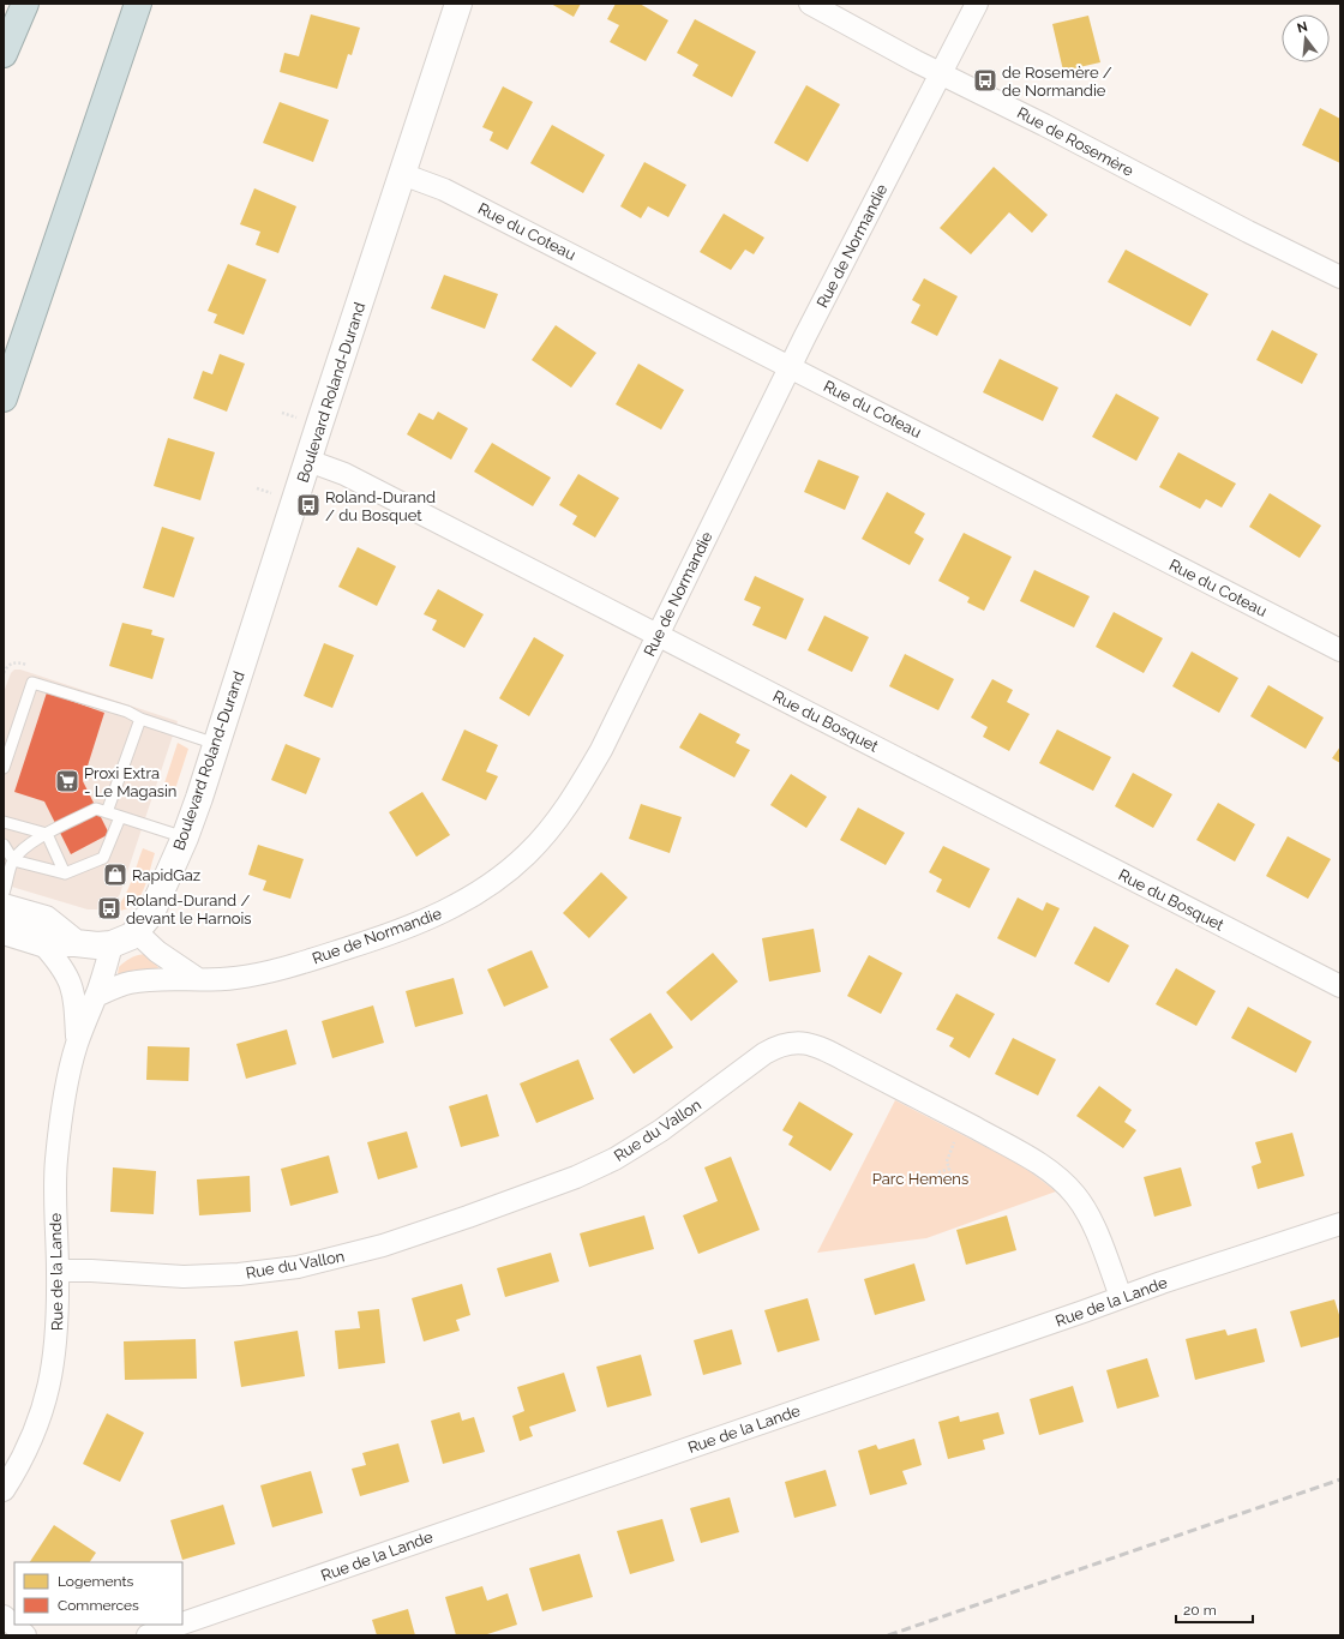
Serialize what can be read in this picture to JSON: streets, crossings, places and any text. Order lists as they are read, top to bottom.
{
  "streets": {
    "street": [
      "Rue de Rosemère",
      "Rue du Coteau",
      "Rue de Normandie",
      "Boulevard Roland-Durand",
      "Rue du Bosquet",
      "Rue du Vallon",
      "Rue de la Lande"
    ]
  },
  "crossings": [
    ["Rue de Rosemère", "Rue de Normandie"],
    ["Rue du Coteau", "Rue de Normandie"],
    ["Rue du Coteau", "Boulevard Roland-Durand"],
    ["Rue de Normandie", "Rue du Bosquet"],
    ["Rue de Normandie", "Rue de la Lande"],
    ["Boulevard Roland-Durand", "Rue du Bosquet"],
    ["Boulevard Roland-Durand", "Rue de la Lande"],
    ["Rue du Vallon", "Rue de la Lande"]
  ],
  "parks": ["Parc Hemens"],
  "places": {
    "bus stop": ["de Rosemère / de Normandie", "Roland-Durand / du Bosquet", "Roland-Durand / devant le Harnois"],
    "supermarket": ["Proxi Extra - Le Magasin"],
    "shop": ["RapidGaz"]
  },
  "legend": ["Logements", "Commerces"],
  "scale_bar": "20 m",
  "north": "top"
}
